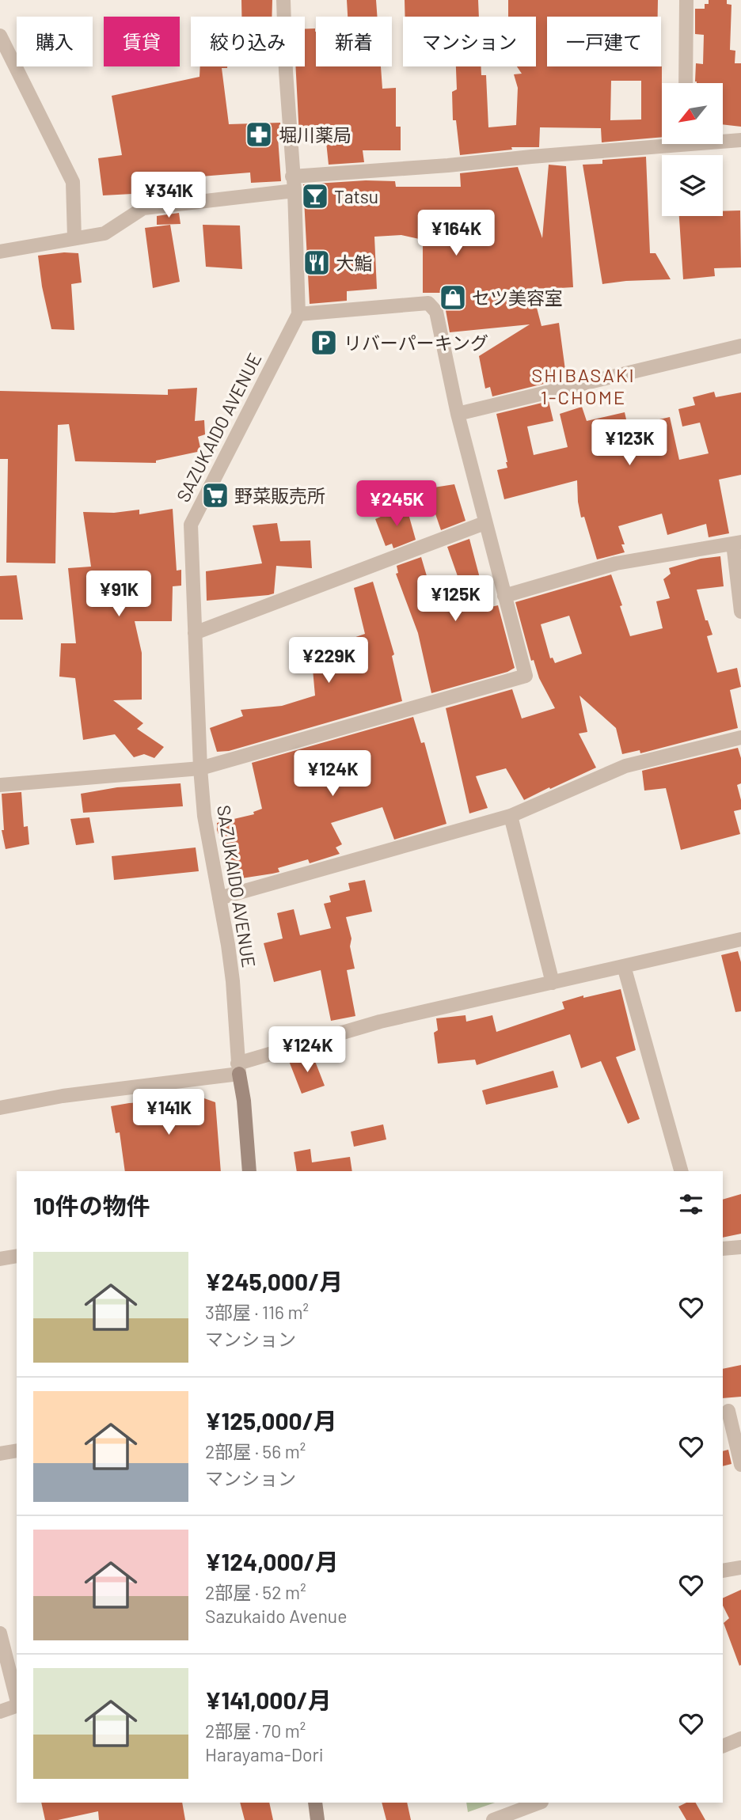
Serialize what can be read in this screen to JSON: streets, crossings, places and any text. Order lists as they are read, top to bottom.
{
  "streets": {
    "street": ["SAZUKAIDO AVENUE"]
  },
  "districts": ["SHIBASAKI 1-CHOME"],
  "places": {
    "pharmacy": ["堀川薬局"],
    "bar": ["Tatsu"],
    "restaurant": ["大鮨"],
    "shop": ["セツ美容室"],
    "parking": ["リバーパーキング"],
    "supermarket": ["野菜販売所"]
  },
  "north": "bottom left",
  "page": {
    "chip": [
      "購入",
      "賃貸",
      "絞り込み",
      "新着",
      "マンション",
      "一戸建て"
    ],
    "price": [
      "¥341K",
      "¥164K",
      "¥123K",
      "¥245K",
      "¥91K",
      "¥125K",
      "¥229K",
      "¥124K",
      "¥124K",
      "¥141K"
    ],
    "heading": "10件の物件",
    "list": [
      {
        "name": "¥245,000/月",
        "note": "3部屋 · 116 m² · マンション"
      },
      {
        "name": "¥125,000/月",
        "note": "2部屋 · 56 m² · マンション"
      },
      {
        "name": "¥124,000/月",
        "note": "2部屋 · 52 m² · Sazukaido Avenue"
      },
      {
        "name": "¥141,000/月",
        "note": "2部屋 · 70 m² · Harayama-Dori"
      }
    ]
  }
}
